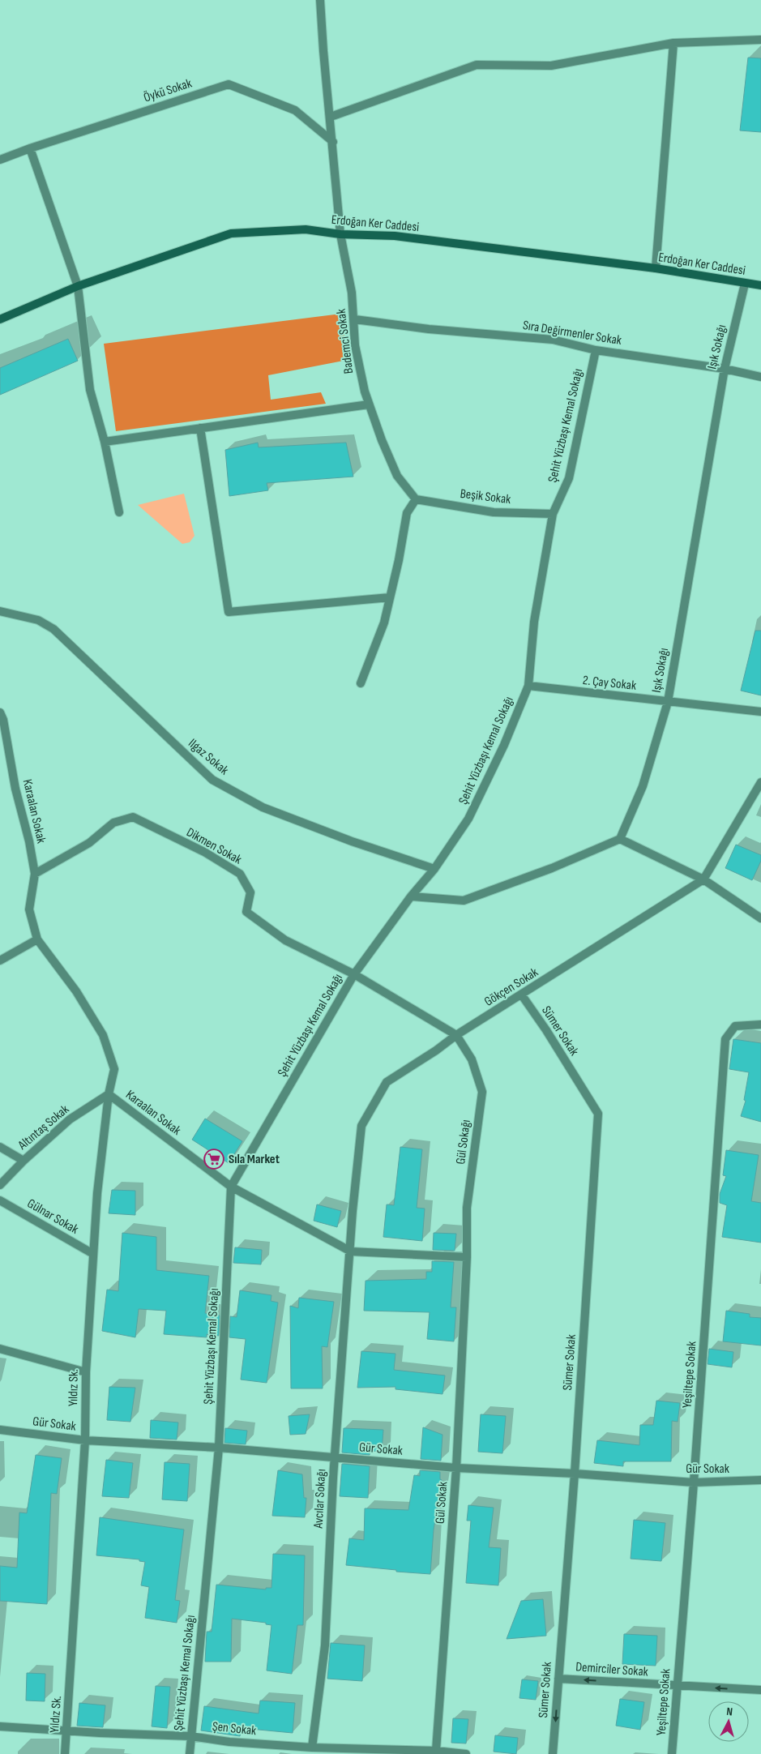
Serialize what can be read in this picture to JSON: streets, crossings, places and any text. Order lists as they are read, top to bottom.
{
  "streets": {
    "main road": ["Erdoğan Ker Caddesi"],
    "street": [
      "Öykü Sokak",
      "Sıra Değirmenler Sokak",
      "Bademci Sokak",
      "Işık Sokağı",
      "Şehit Yüzbaşı Kemal Sokağı",
      "Beşik Sokak",
      "2. Çay Sokak",
      "Ilgaz Sokak",
      "Karaalan Sokak",
      "Dikmen Sokak",
      "Gökçen Sokak",
      "Sümer Sokak",
      "Altıntaş Sokak",
      "Gül Sokağı",
      "Gülnar Sokak",
      "Yeşiltepe Sokak",
      "Yıldız Sk.",
      "Gür Sokak",
      "Avcılar Sokağı",
      "Gül Sokak",
      "Demirciler Sokak",
      "Şen Sokak"
    ]
  },
  "crossings": [
    ["Öykü Sokak", "Bademci Sokak"],
    ["Erdoğan Ker Caddesi", "Bademci Sokak"],
    ["Erdoğan Ker Caddesi", "Işık Sokağı"],
    ["Sıra Değirmenler Sokak", "Bademci Sokak"],
    ["Sıra Değirmenler Sokak", "Işık Sokağı"],
    ["Sıra Değirmenler Sokak", "Şehit Yüzbaşı Kemal Sokağı"],
    ["Bademci Sokak", "Beşik Sokak"],
    ["Işık Sokağı", "2. Çay Sokak"],
    ["Şehit Yüzbaşı Kemal Sokağı", "Beşik Sokak"],
    ["Şehit Yüzbaşı Kemal Sokağı", "2. Çay Sokak"],
    ["Şehit Yüzbaşı Kemal Sokağı", "Ilgaz Sokak"],
    ["Şehit Yüzbaşı Kemal Sokağı", "Karaalan Sokak"],
    ["Şehit Yüzbaşı Kemal Sokağı", "Dikmen Sokak"],
    ["Şehit Yüzbaşı Kemal Sokağı", "Gür Sokak"],
    ["Şehit Yüzbaşı Kemal Sokağı", "Şen Sokak"],
    ["Karaalan Sokak", "Dikmen Sokak"],
    ["Karaalan Sokak", "Gökçen Sokak"],
    ["Karaalan Sokak", "Altıntaş Sokak"],
    ["Karaalan Sokak", "Gül Sokağı"],
    ["Karaalan Sokak", "Yıldız Sk."],
    ["Karaalan Sokak", "Avcılar Sokağı"],
    ["Karaalan Sokak", "Gül Sokak"],
    ["Dikmen Sokak", "Gökçen Sokak"],
    ["Dikmen Sokak", "Gül Sokağı"],
    ["Gökçen Sokak", "Sümer Sokak"],
    ["Gökçen Sokak", "Gül Sokağı"],
    ["Gökçen Sokak", "Avcılar Sokağı"],
    ["Sümer Sokak", "Gür Sokak"],
    ["Sümer Sokak", "Demirciler Sokak"],
    ["Altıntaş Sokak", "Yıldız Sk."],
    ["Gül Sokağı", "Gül Sokak"],
    ["Gülnar Sokak", "Yıldız Sk."],
    ["Yeşiltepe Sokak", "Gür Sokak"],
    ["Yeşiltepe Sokak", "Demirciler Sokak"],
    ["Yıldız Sk.", "Gür Sokak"],
    ["Yıldız Sk.", "Şen Sokak"],
    ["Gür Sokak", "Avcılar Sokağı"],
    ["Gür Sokak", "Gül Sokak"],
    ["Avcılar Sokağı", "Şen Sokak"],
    ["Gül Sokak", "Şen Sokak"]
  ],
  "one_way": ["Demirciler Sokak"],
  "places": {
    "supermarket": ["Sıla Market"]
  },
  "north": "top"
}
